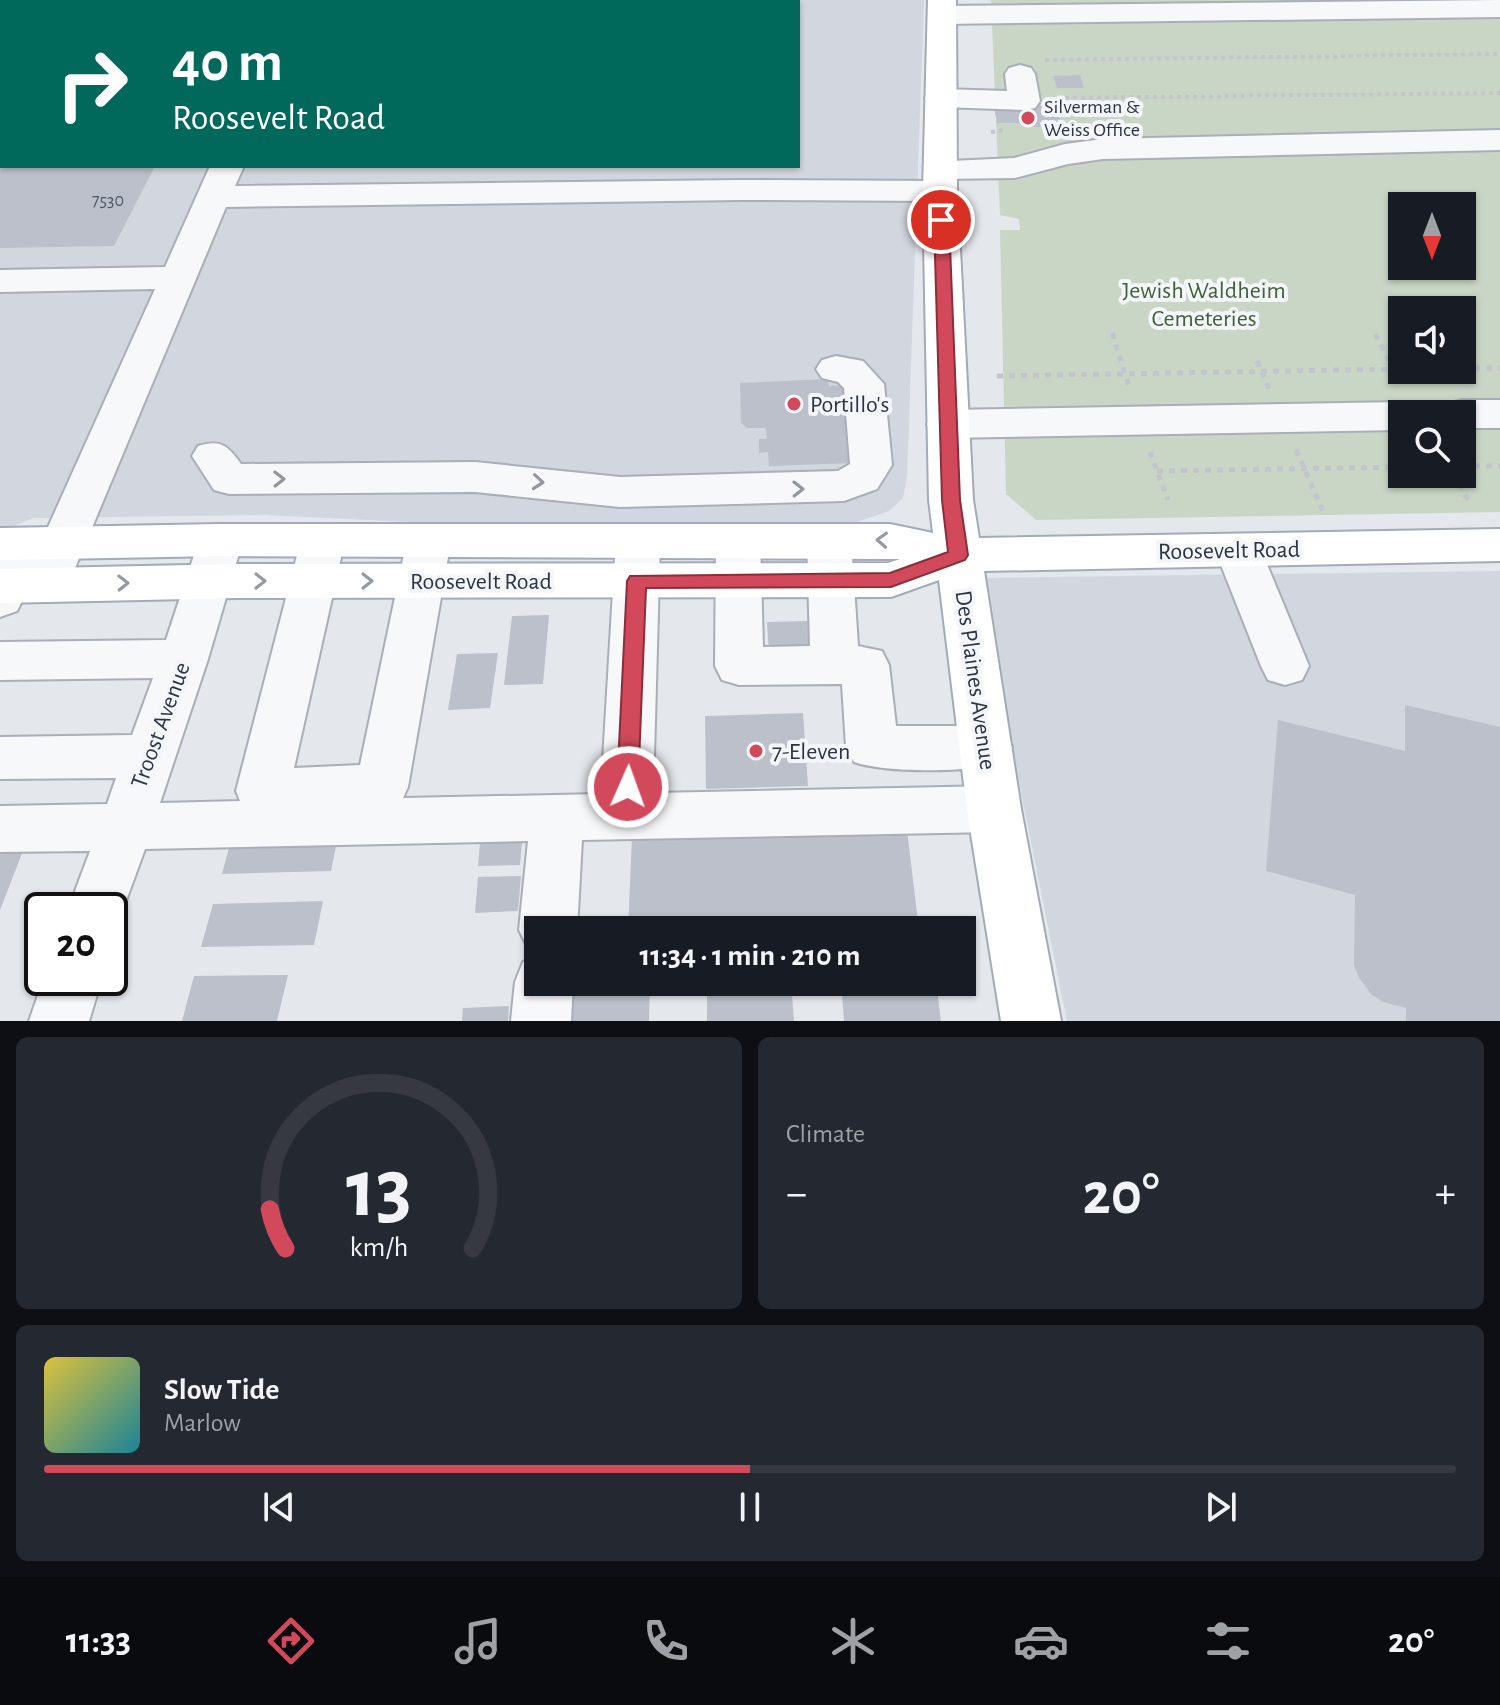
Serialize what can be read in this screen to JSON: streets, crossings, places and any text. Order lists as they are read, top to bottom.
{
  "streets": {
    "main road": ["Roosevelt Road", "Des Plaines Avenue"],
    "street": ["Troost Avenue"]
  },
  "crossings": [
    ["Roosevelt Road", "Des Plaines Avenue"],
    ["Roosevelt Road", "Troost Avenue"]
  ],
  "parks": ["Jewish Waldheim Cemeteries"],
  "places": ["Silverman & Weiss Office", "Portillo's", "7-Eleven"],
  "house_numbers": ["7530"],
  "north": "bottom",
  "page": {
    "turn": ["40 m", "Roosevelt Road"],
    "limit": "20",
    "trip": "11:34 · 1 min · 210 m",
    "tile": "Climate",
    "heat": ["−", "20°", "+"],
    "song": ["Slow Tide", "Marlow"],
    "tabs": ["11:33", "20°"],
    "gauge": ["13", "km/h"]
  }
}
